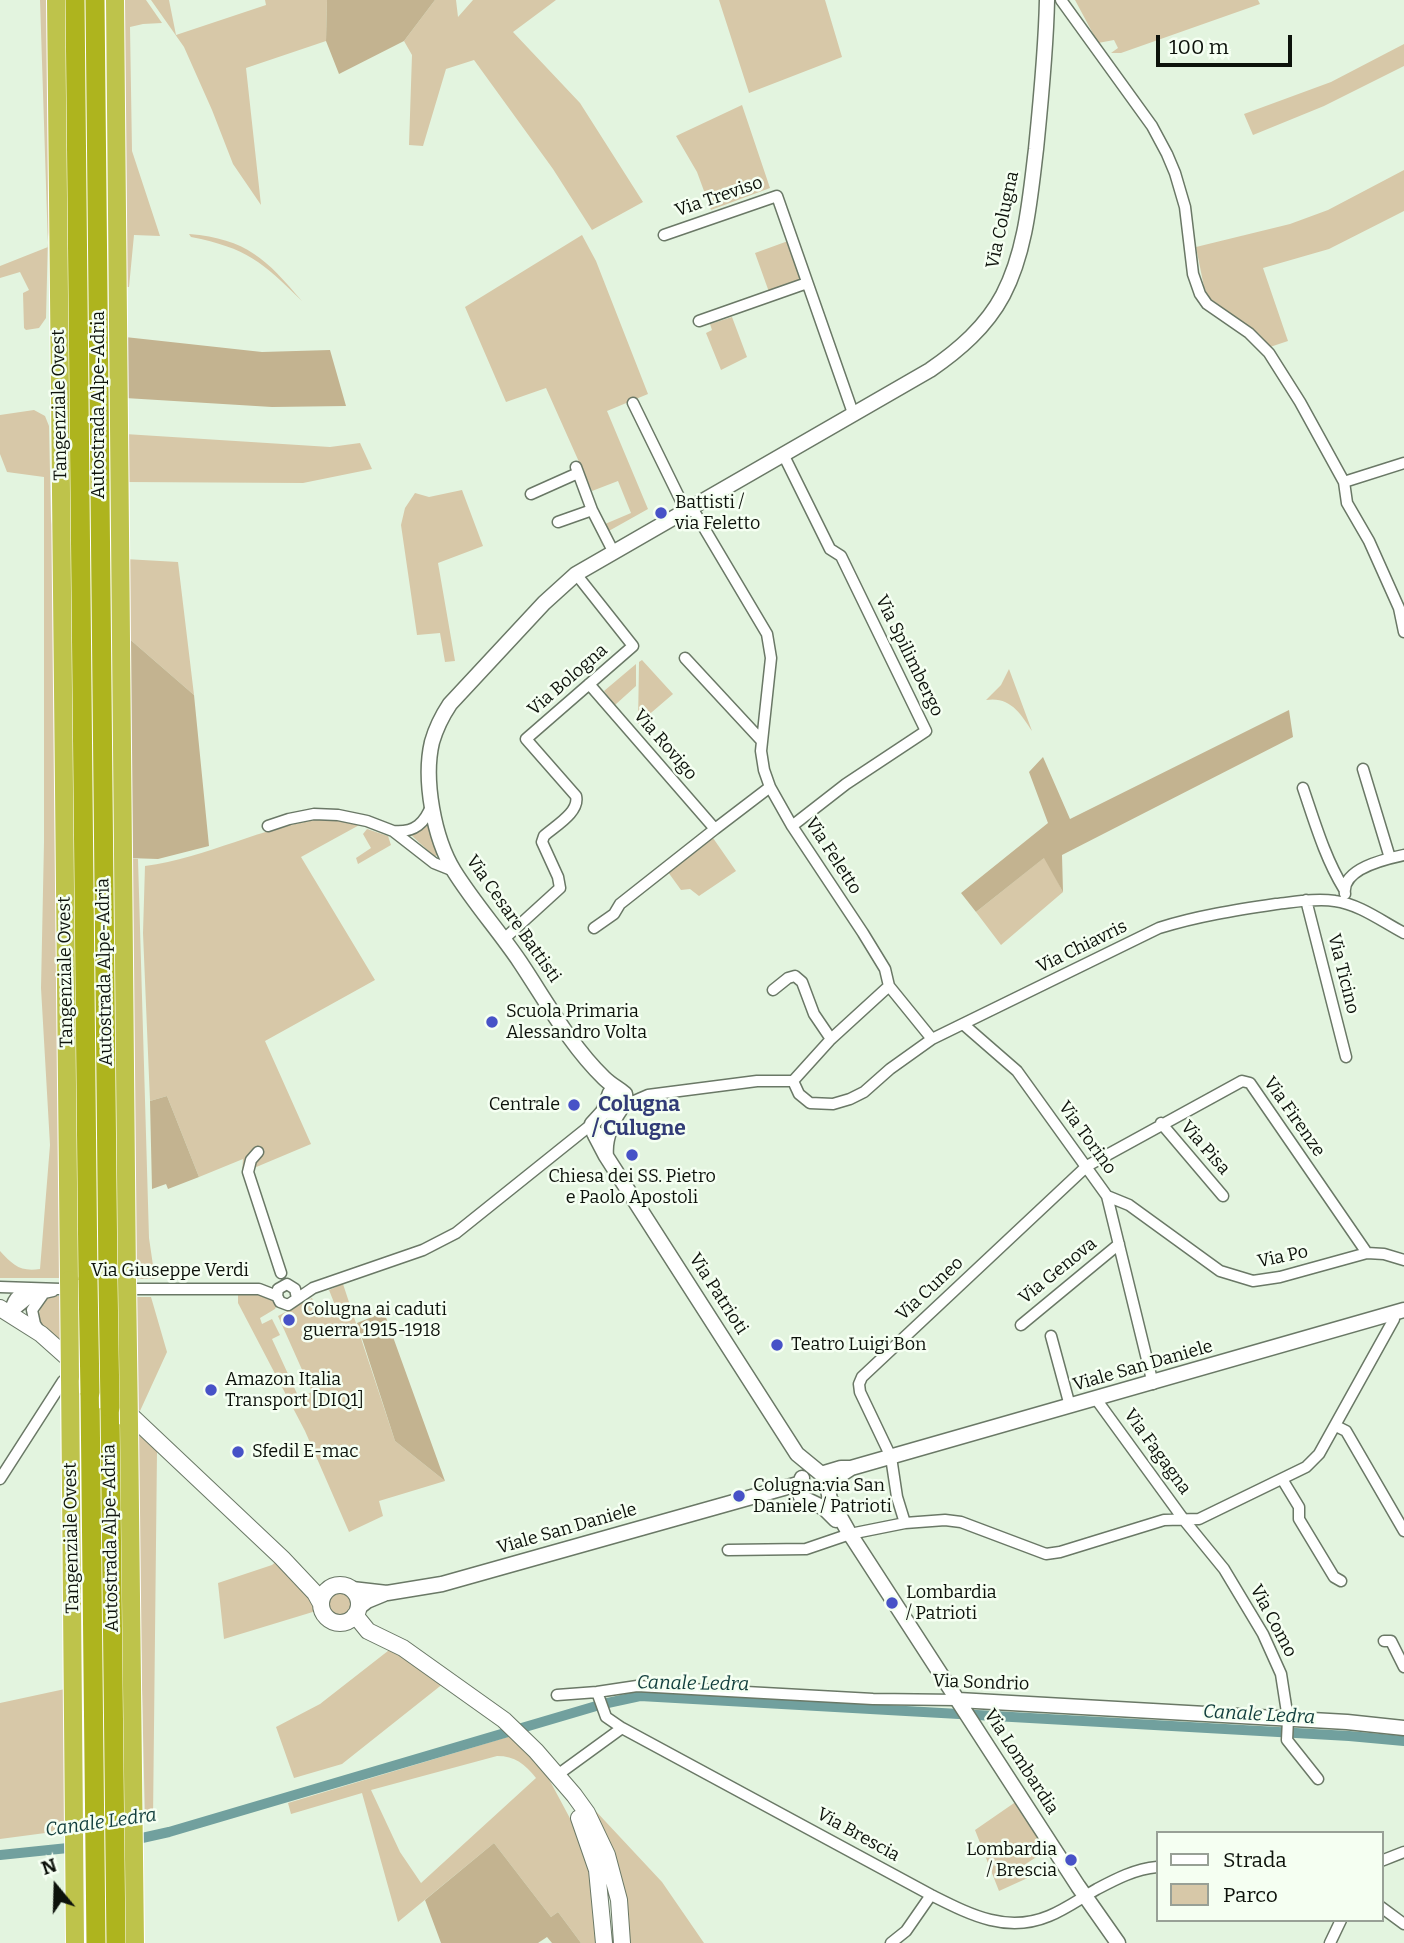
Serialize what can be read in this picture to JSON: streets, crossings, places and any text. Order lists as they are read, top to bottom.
{
  "streets": {
    "highway": ["Tangenziale Ovest", "Autostrada Alpe-Adria"],
    "main road": ["Viale San Daniele"],
    "street": [
      "Via Treviso",
      "Via Colugna",
      "Via Spilimbergo",
      "Via Bologna",
      "Via Rovigo",
      "Via Feletto",
      "Via Cesare Battisti",
      "Via Chiavris",
      "Via Ticino",
      "Via Firenze",
      "Via Torino",
      "Via Pisa",
      "Via Po",
      "Via Giuseppe Verdi",
      "Via Genova",
      "Via Cuneo",
      "Via Patrioti",
      "Via Fagagna",
      "Via Como",
      "Via Sondrio",
      "Via Lombardia",
      "Via Brescia"
    ]
  },
  "crossings": [
    ["Via Treviso", "Via Colugna"],
    ["Via Treviso", "Via Cesare Battisti"],
    ["Via Colugna", "Via Cesare Battisti"],
    ["Tangenziale Ovest", "Autostrada Alpe-Adria"],
    ["Tangenziale Ovest", "Via Giuseppe Verdi"],
    ["Autostrada Alpe-Adria", "Via Giuseppe Verdi"],
    ["Via Spilimbergo", "Via Feletto"],
    ["Via Spilimbergo", "Via Cesare Battisti"],
    ["Via Bologna", "Via Rovigo"],
    ["Via Bologna", "Via Cesare Battisti"],
    ["Via Feletto", "Via Cesare Battisti"],
    ["Via Feletto", "Via Chiavris"],
    ["Via Chiavris", "Via Ticino"],
    ["Via Chiavris", "Via Torino"],
    ["Via Firenze", "Via Torino"],
    ["Via Firenze", "Via Pisa"],
    ["Via Firenze", "Via Po"],
    ["Via Firenze", "Via Cuneo"],
    ["Via Torino", "Via Po"],
    ["Via Torino", "Via Genova"],
    ["Via Torino", "Via Cuneo"],
    ["Via Torino", "Viale San Daniele"],
    ["Via Giuseppe Verdi", "Viale San Daniele"],
    ["Via Cuneo", "Viale San Daniele"],
    ["Via Patrioti", "Viale San Daniele"],
    ["Via Patrioti", "Via Lombardia"],
    ["Viale San Daniele", "Via Fagagna"],
    ["Viale San Daniele", "Via Lombardia"],
    ["Via Fagagna", "Via Como"],
    ["Via Como", "Via Sondrio"],
    ["Via Sondrio", "Via Lombardia"],
    ["Via Sondrio", "Via Brescia"],
    ["Via Lombardia", "Via Brescia"]
  ],
  "districts": ["Colugna / Culugne"],
  "water": ["Canale Ledra"],
  "places": [
    "Battisti / via Feletto",
    "Scuola Primaria Alessandro Volta",
    "Centrale",
    "Chiesa dei SS. Pietro e Paolo Apostoli",
    "Colugna ai caduti guerra 1915-1918",
    "Teatro Luigi Bon",
    "Amazon Italia Transport [DIQ1]",
    "Sfedil E-mac",
    "Colugna:via San Daniele / Patrioti",
    "Lombardia / Patrioti",
    "Lombardia / Brescia"
  ],
  "legend": ["Strada", "Parco"],
  "scale_bar": "100 m",
  "north": "top"
}
